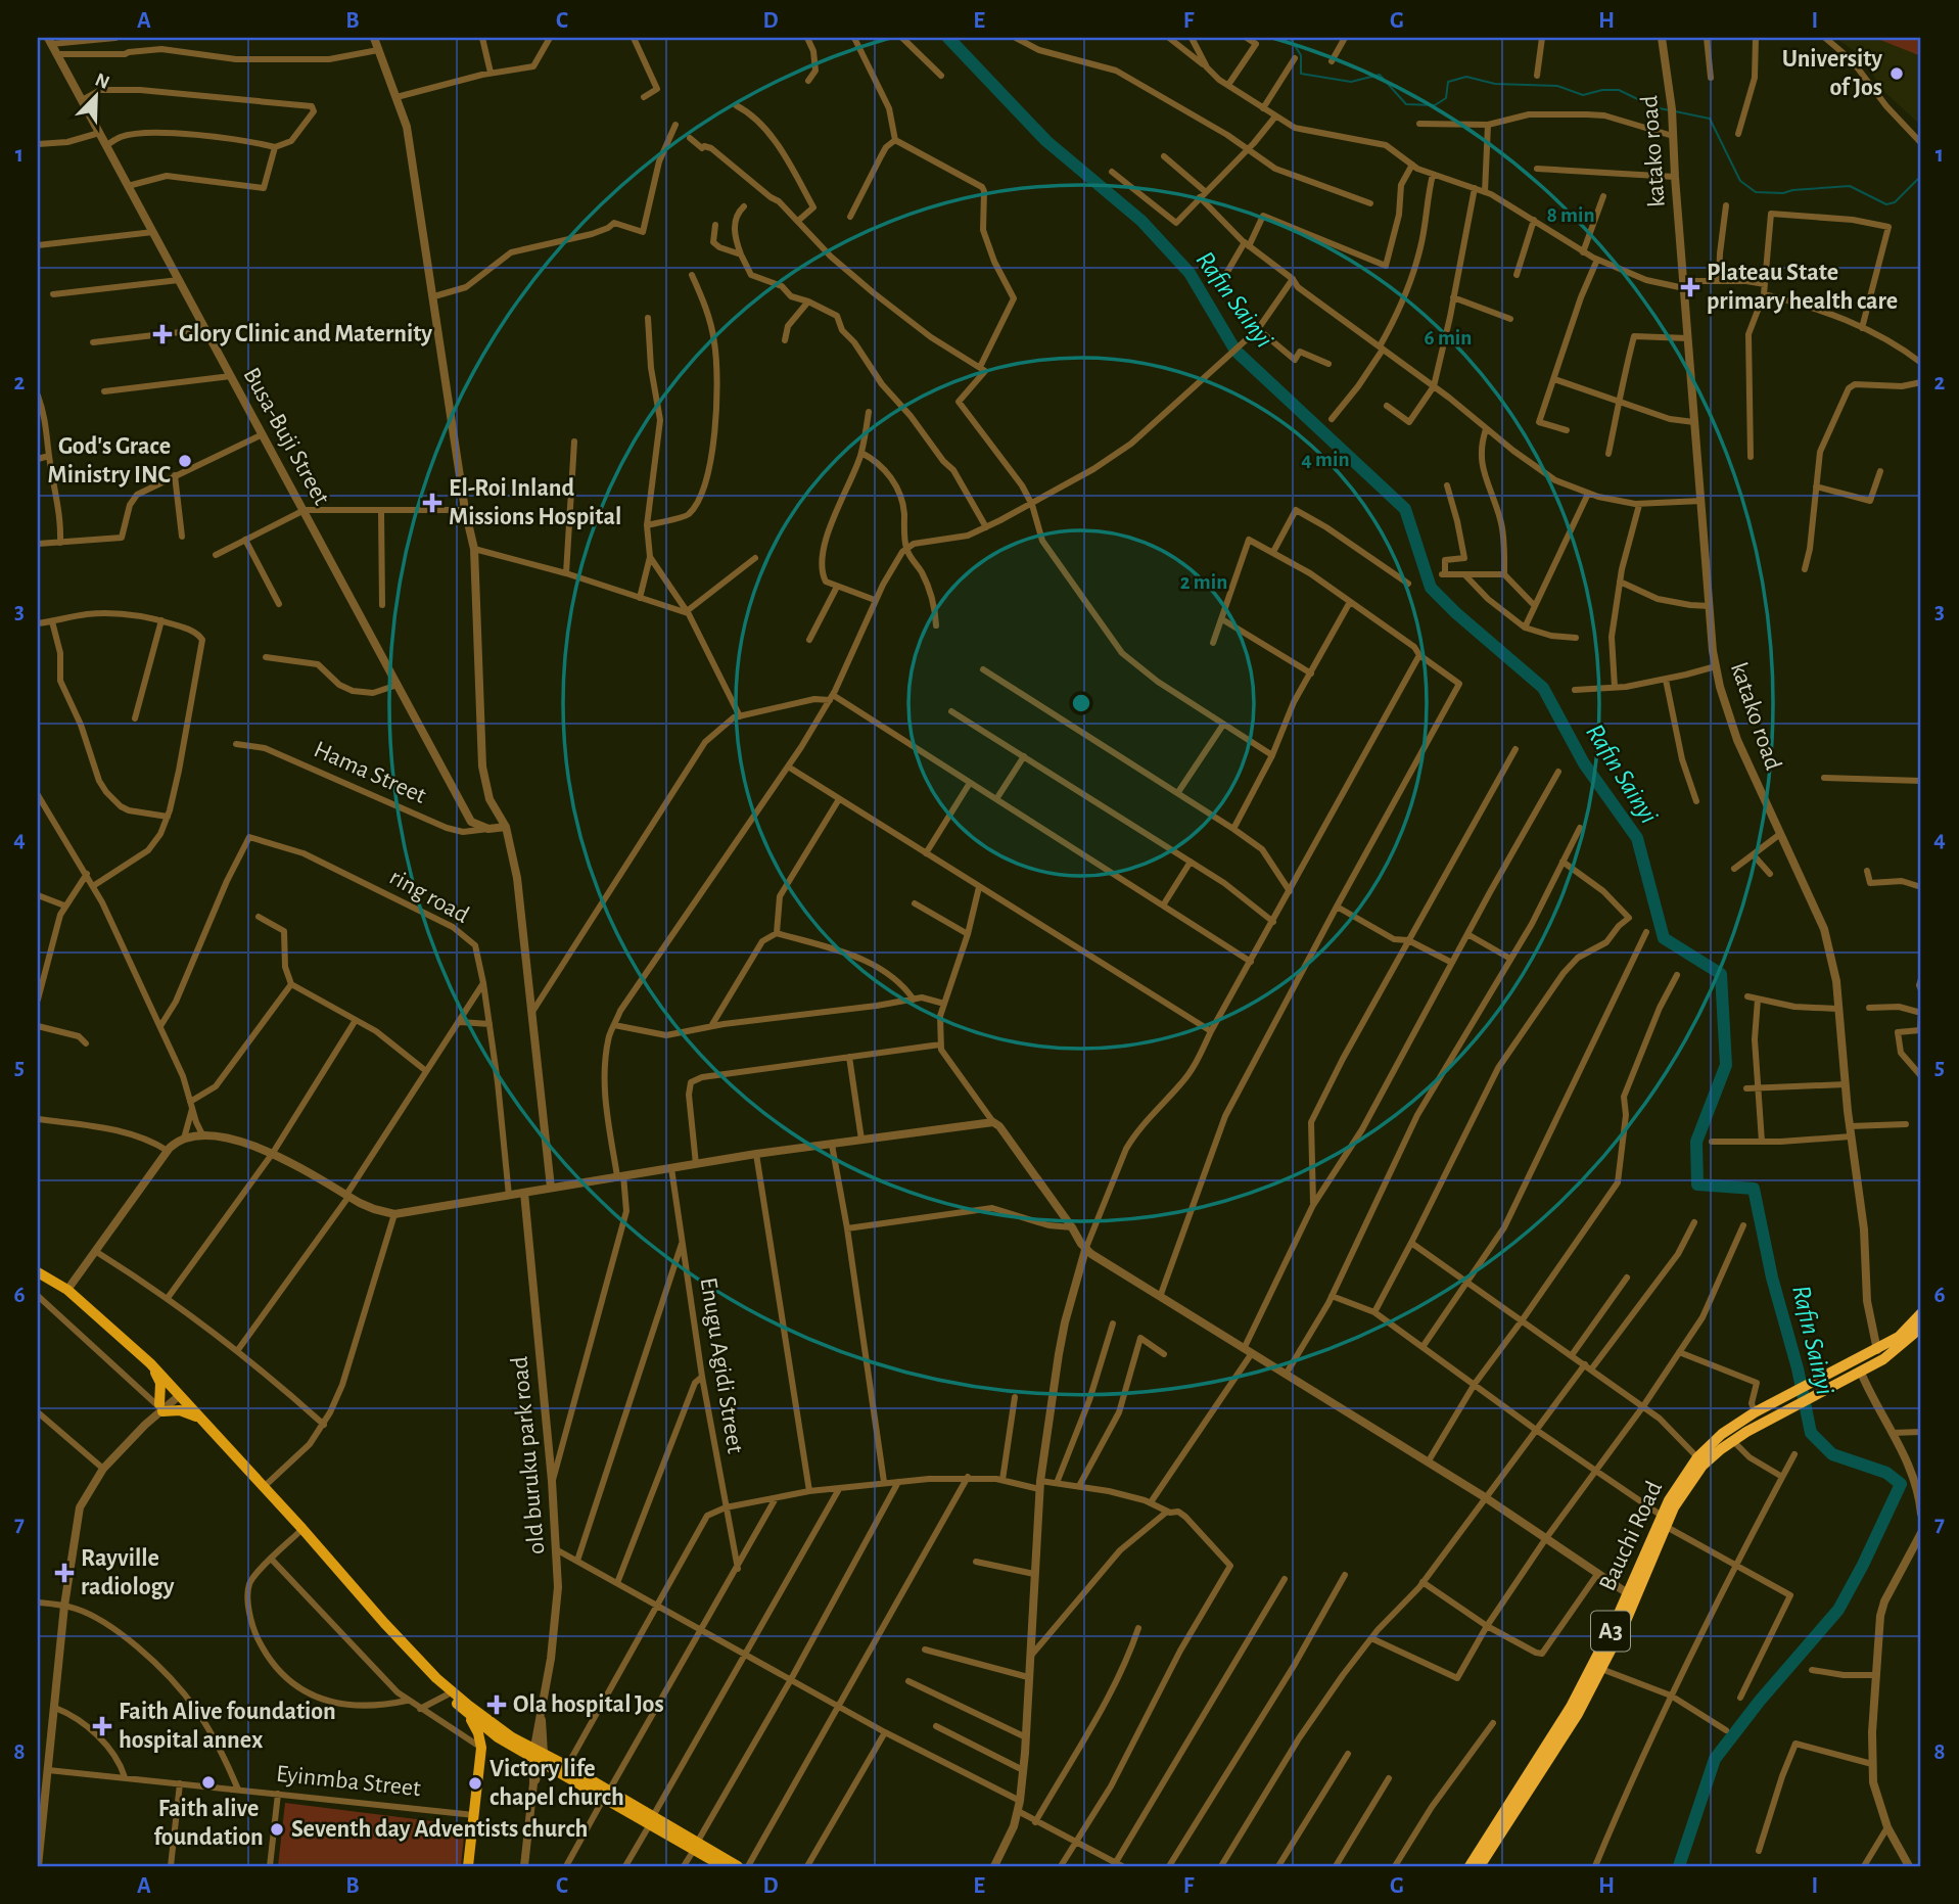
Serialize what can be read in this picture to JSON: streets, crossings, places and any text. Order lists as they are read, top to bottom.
{
  "streets": {
    "highway": ["Bauchi Road", "A3"],
    "street": [
      "katako road",
      "Busa-Buji Street",
      "Hama Street",
      "ring road",
      "Enugu Agidi Street",
      "old buruku park road",
      "Eyinmba Street"
    ]
  },
  "crossings": [
    ["katako road", "Bauchi Road"],
    ["Busa-Buji Street", "Hama Street"]
  ],
  "water": ["Rafin Sainyi"],
  "places": {
    "other": [
      "University of Jos",
      "God's Grace Ministry INC",
      "Faith alive foundation",
      "Victory life chapel church",
      "Seventh day Adventists church"
    ],
    "health": [
      "Plateau State primary health care",
      "Glory Clinic and Maternity",
      "El-Roi Inland Missions Hospital",
      "Rayville radiology",
      "Ola hospital Jos",
      "Faith Alive foundation hospital annex"
    ]
  },
  "north": "top right",
  "grid": {
    "columns": [
      "A",
      "B",
      "C",
      "D",
      "E",
      "F",
      "G",
      "H",
      "I"
    ],
    "rows": [
      "1",
      "2",
      "3",
      "4",
      "5",
      "6",
      "7",
      "8"
    ]
  },
  "rings": [
    "8 min",
    "6 min",
    "4 min",
    "2 min"
  ]
}
